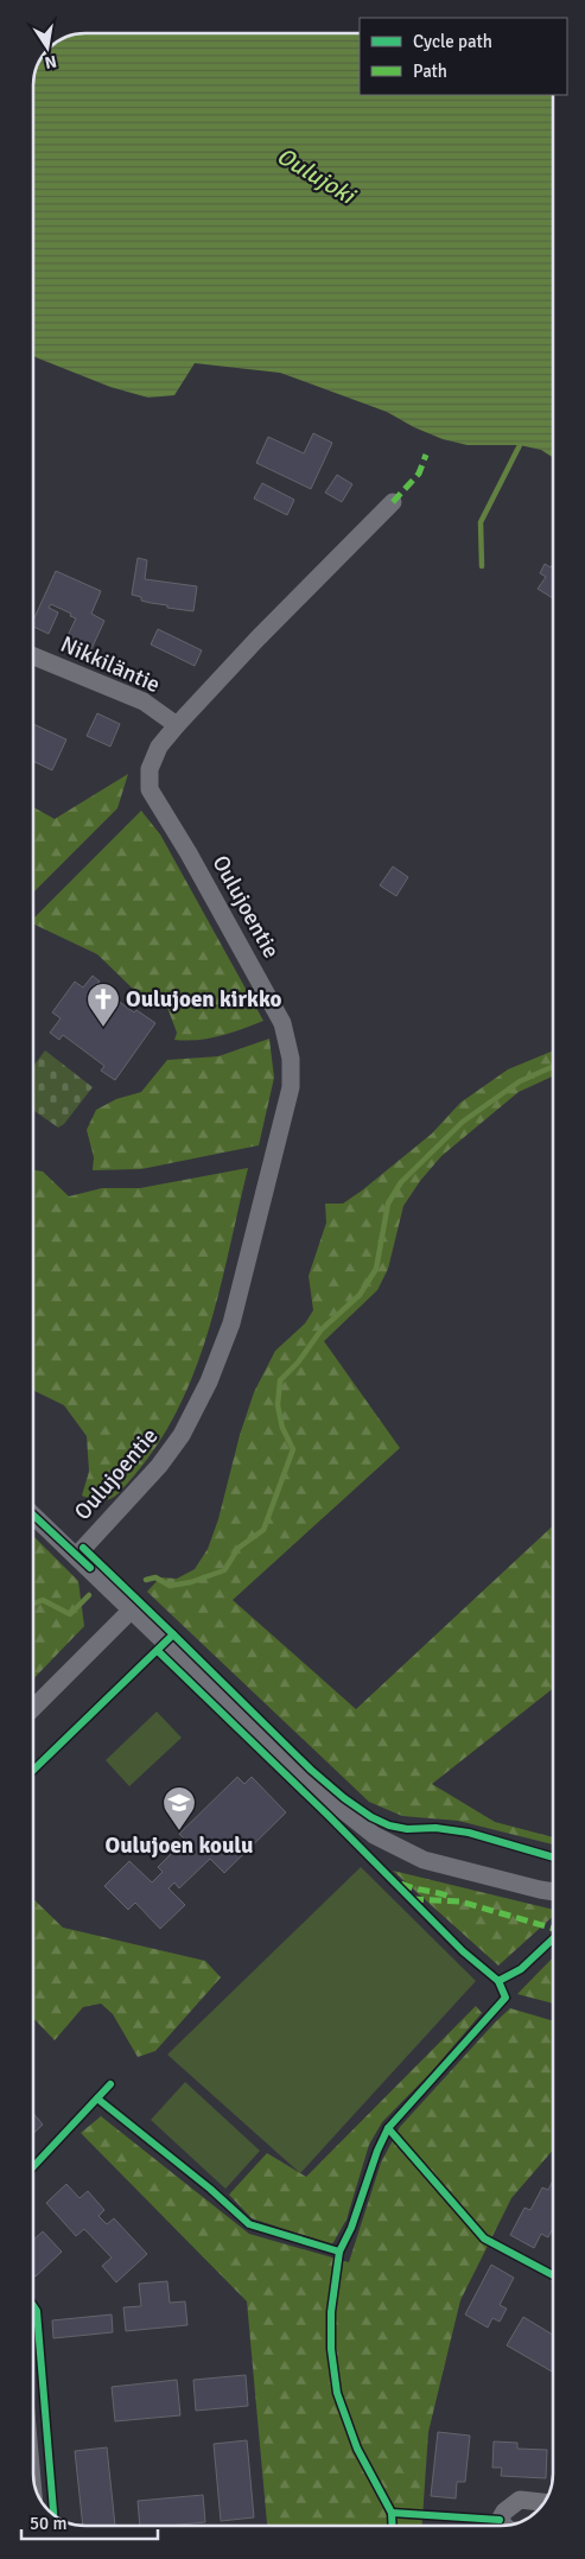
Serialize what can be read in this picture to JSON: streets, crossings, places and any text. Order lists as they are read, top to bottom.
{
  "streets": {
    "street": ["Nikkiläntie", "Oulujoentie"]
  },
  "crossings": [
    ["Nikkiläntie", "Oulujoentie"]
  ],
  "water": ["Oulujoki"],
  "places": {
    "church": ["Oulujoen kirkko"],
    "school or university": ["Oulujoen koulu"]
  },
  "legend": ["Cycle path", "Path"],
  "scale_bar": "50 m",
  "north": "bottom"
}
